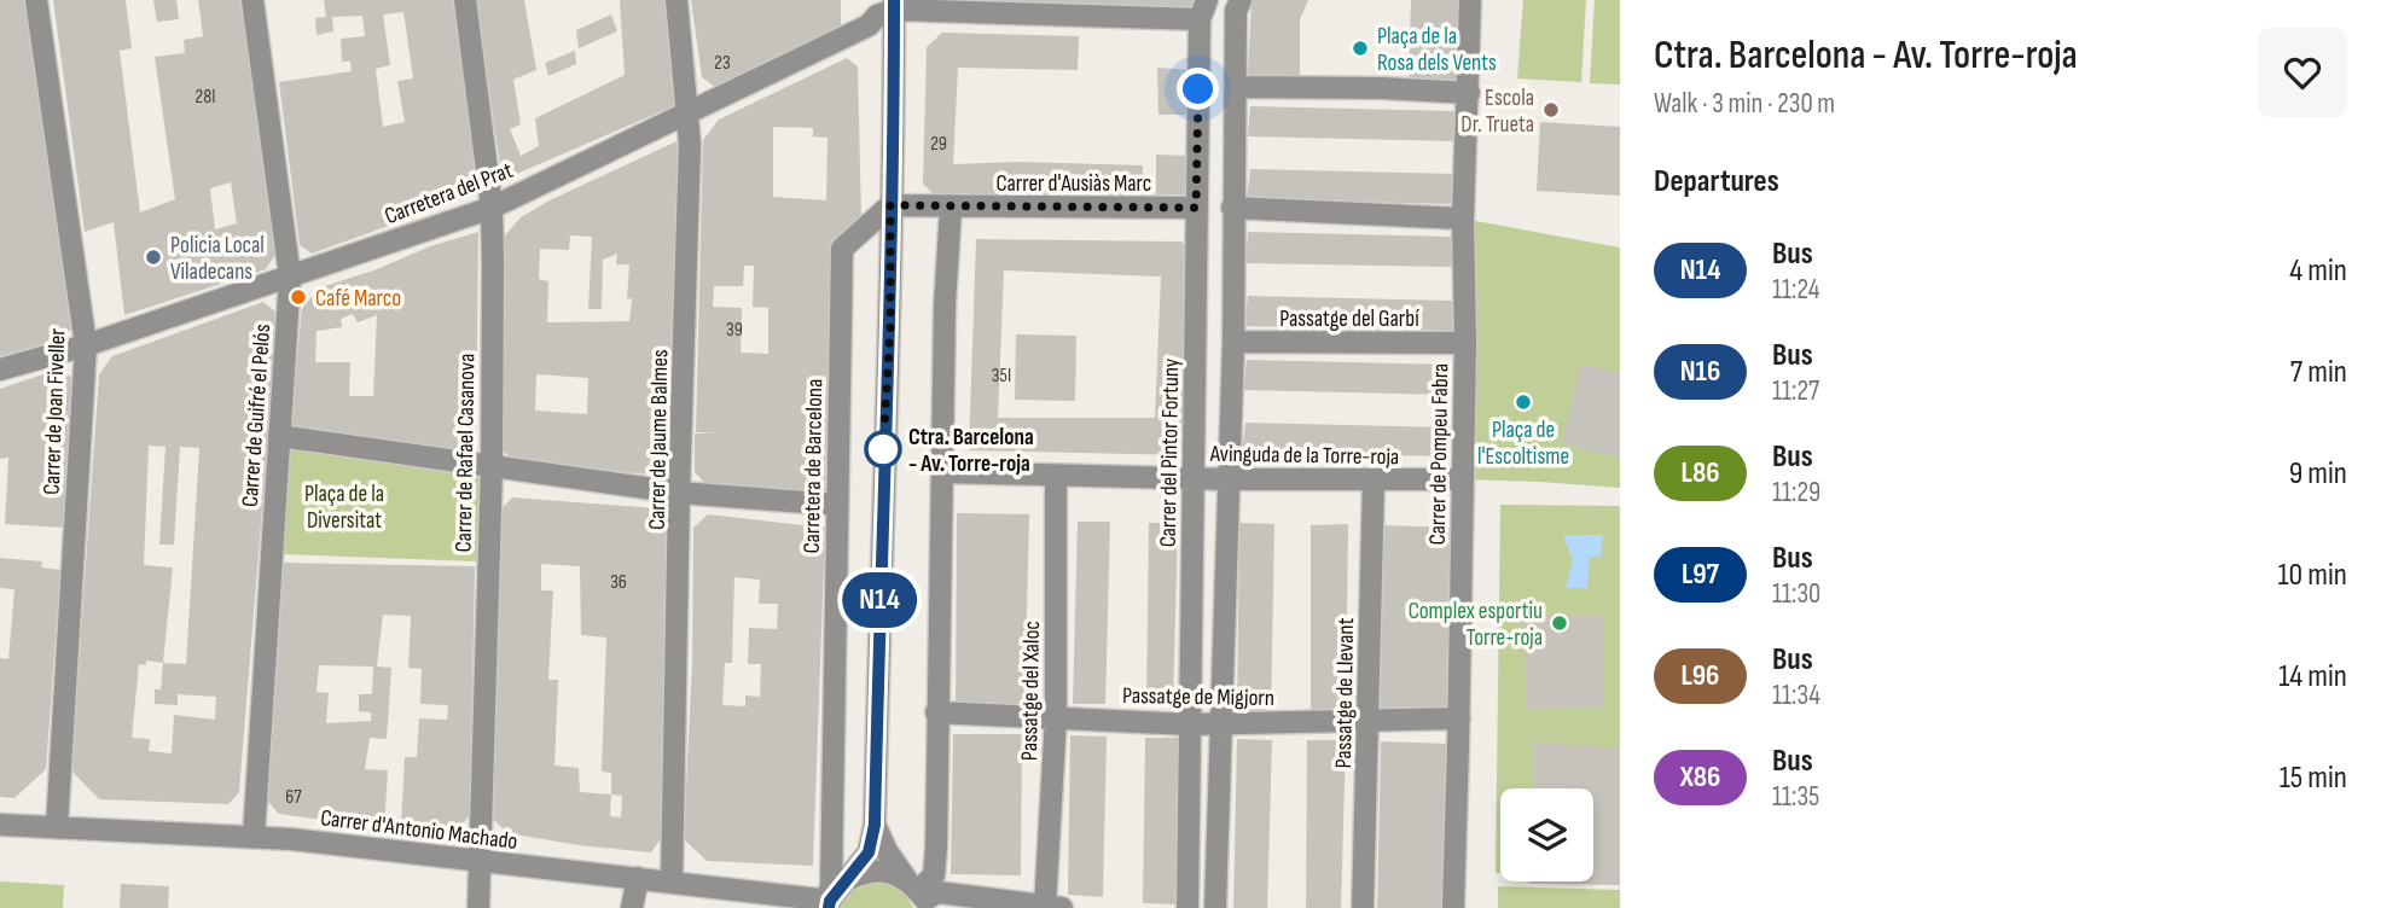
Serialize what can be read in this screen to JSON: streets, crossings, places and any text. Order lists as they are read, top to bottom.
{
  "streets": {
    "street": [
      "Carrer d'Ausiàs Marc",
      "Carretera del Prat",
      "Passatge del Garbí",
      "Carrer de Joan Fiveller",
      "Carrer de Guifré el Pelós",
      "Carrer de Jaume Balmes",
      "Carrer de Rafael Casanova",
      "Carrer del Pintor Fortuny",
      "Avinguda de la Torre-roja",
      "Carrer de Pompeu Fabra",
      "Carretera de Barcelona",
      "Passatge del Xaloc",
      "Passatge de Llevant",
      "Passatge de Migjorn",
      "Carrer d'Antonio Machado"
    ]
  },
  "crossings": [
    ["Carrer d'Ausiàs Marc", "Carrer del Pintor Fortuny"],
    ["Carrer d'Ausiàs Marc", "Carretera de Barcelona"],
    ["Carretera del Prat", "Carrer de Joan Fiveller"],
    ["Carretera del Prat", "Carrer de Guifré el Pelós"],
    ["Carretera del Prat", "Carrer de Jaume Balmes"],
    ["Carretera del Prat", "Carrer de Rafael Casanova"],
    ["Passatge del Garbí", "Carrer de Pompeu Fabra"],
    ["Carrer de Joan Fiveller", "Carrer d'Antonio Machado"],
    ["Carrer de Guifré el Pelós", "Carrer d'Antonio Machado"],
    ["Carrer de Jaume Balmes", "Carrer d'Antonio Machado"],
    ["Carrer de Rafael Casanova", "Carrer d'Antonio Machado"],
    ["Carrer del Pintor Fortuny", "Avinguda de la Torre-roja"],
    ["Carrer del Pintor Fortuny", "Passatge de Migjorn"],
    ["Avinguda de la Torre-roja", "Carrer de Pompeu Fabra"],
    ["Avinguda de la Torre-roja", "Passatge del Xaloc"],
    ["Avinguda de la Torre-roja", "Passatge de Llevant"],
    ["Carrer de Pompeu Fabra", "Passatge de Migjorn"],
    ["Carretera de Barcelona", "Carrer d'Antonio Machado"],
    ["Passatge del Xaloc", "Passatge de Migjorn"],
    ["Passatge de Llevant", "Passatge de Migjorn"]
  ],
  "parks": ["Plaça de la Diversitat"],
  "places": [
    "Plaça de la Rosa dels Vents",
    "Escola Dr. Trueta",
    "Policia Local Viladecans",
    "Café Marco",
    "Plaça de l'Escoltisme",
    "Ctra. Barcelona - Av. Torre-roja",
    "Complex esportiu Torre-roja"
  ],
  "lines": ["bus line N14"],
  "house_numbers": [
    "23",
    "28I",
    "29",
    "39",
    "35I",
    "36",
    "67"
  ],
  "page": {
    "on_map": "N14",
    "heading": [
      ["Ctra. Barcelona - Av. Torre-roja", "Walk · 3 min · 230 m"],
      "Departures"
    ],
    "list": [
      {
        "mark": "N14",
        "name": "Bus",
        "note": "11:24",
        "value": "4 min"
      },
      {
        "mark": "N16",
        "name": "Bus",
        "note": "11:27",
        "value": "7 min"
      },
      {
        "mark": "L86",
        "name": "Bus",
        "note": "11:29",
        "value": "9 min"
      },
      {
        "mark": "L97",
        "name": "Bus",
        "note": "11:30",
        "value": "10 min"
      },
      {
        "mark": "L96",
        "name": "Bus",
        "note": "11:34",
        "value": "14 min"
      },
      {
        "mark": "X86",
        "name": "Bus",
        "note": "11:35",
        "value": "15 min"
      }
    ]
  }
}
